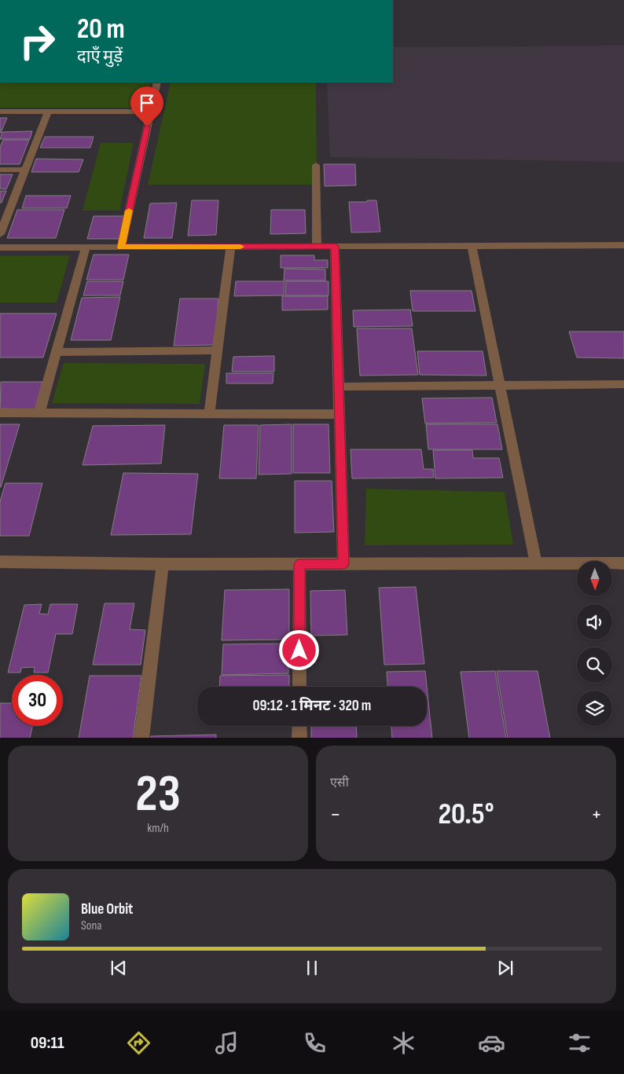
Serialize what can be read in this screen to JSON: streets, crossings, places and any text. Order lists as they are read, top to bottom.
{
  "north": "bottom",
  "page": {
    "turn": ["20 m", "दाएँ मुड़ें"],
    "limit": "30",
    "trip": "09:12 · 1 मिनट · 320 m",
    "tile": [
      ["23", "km/h"],
      "एसी"
    ],
    "heat": ["−", "20.5°", "+"],
    "song": ["Blue Orbit", "Sona"],
    "tabs": "09:11"
  }
}
